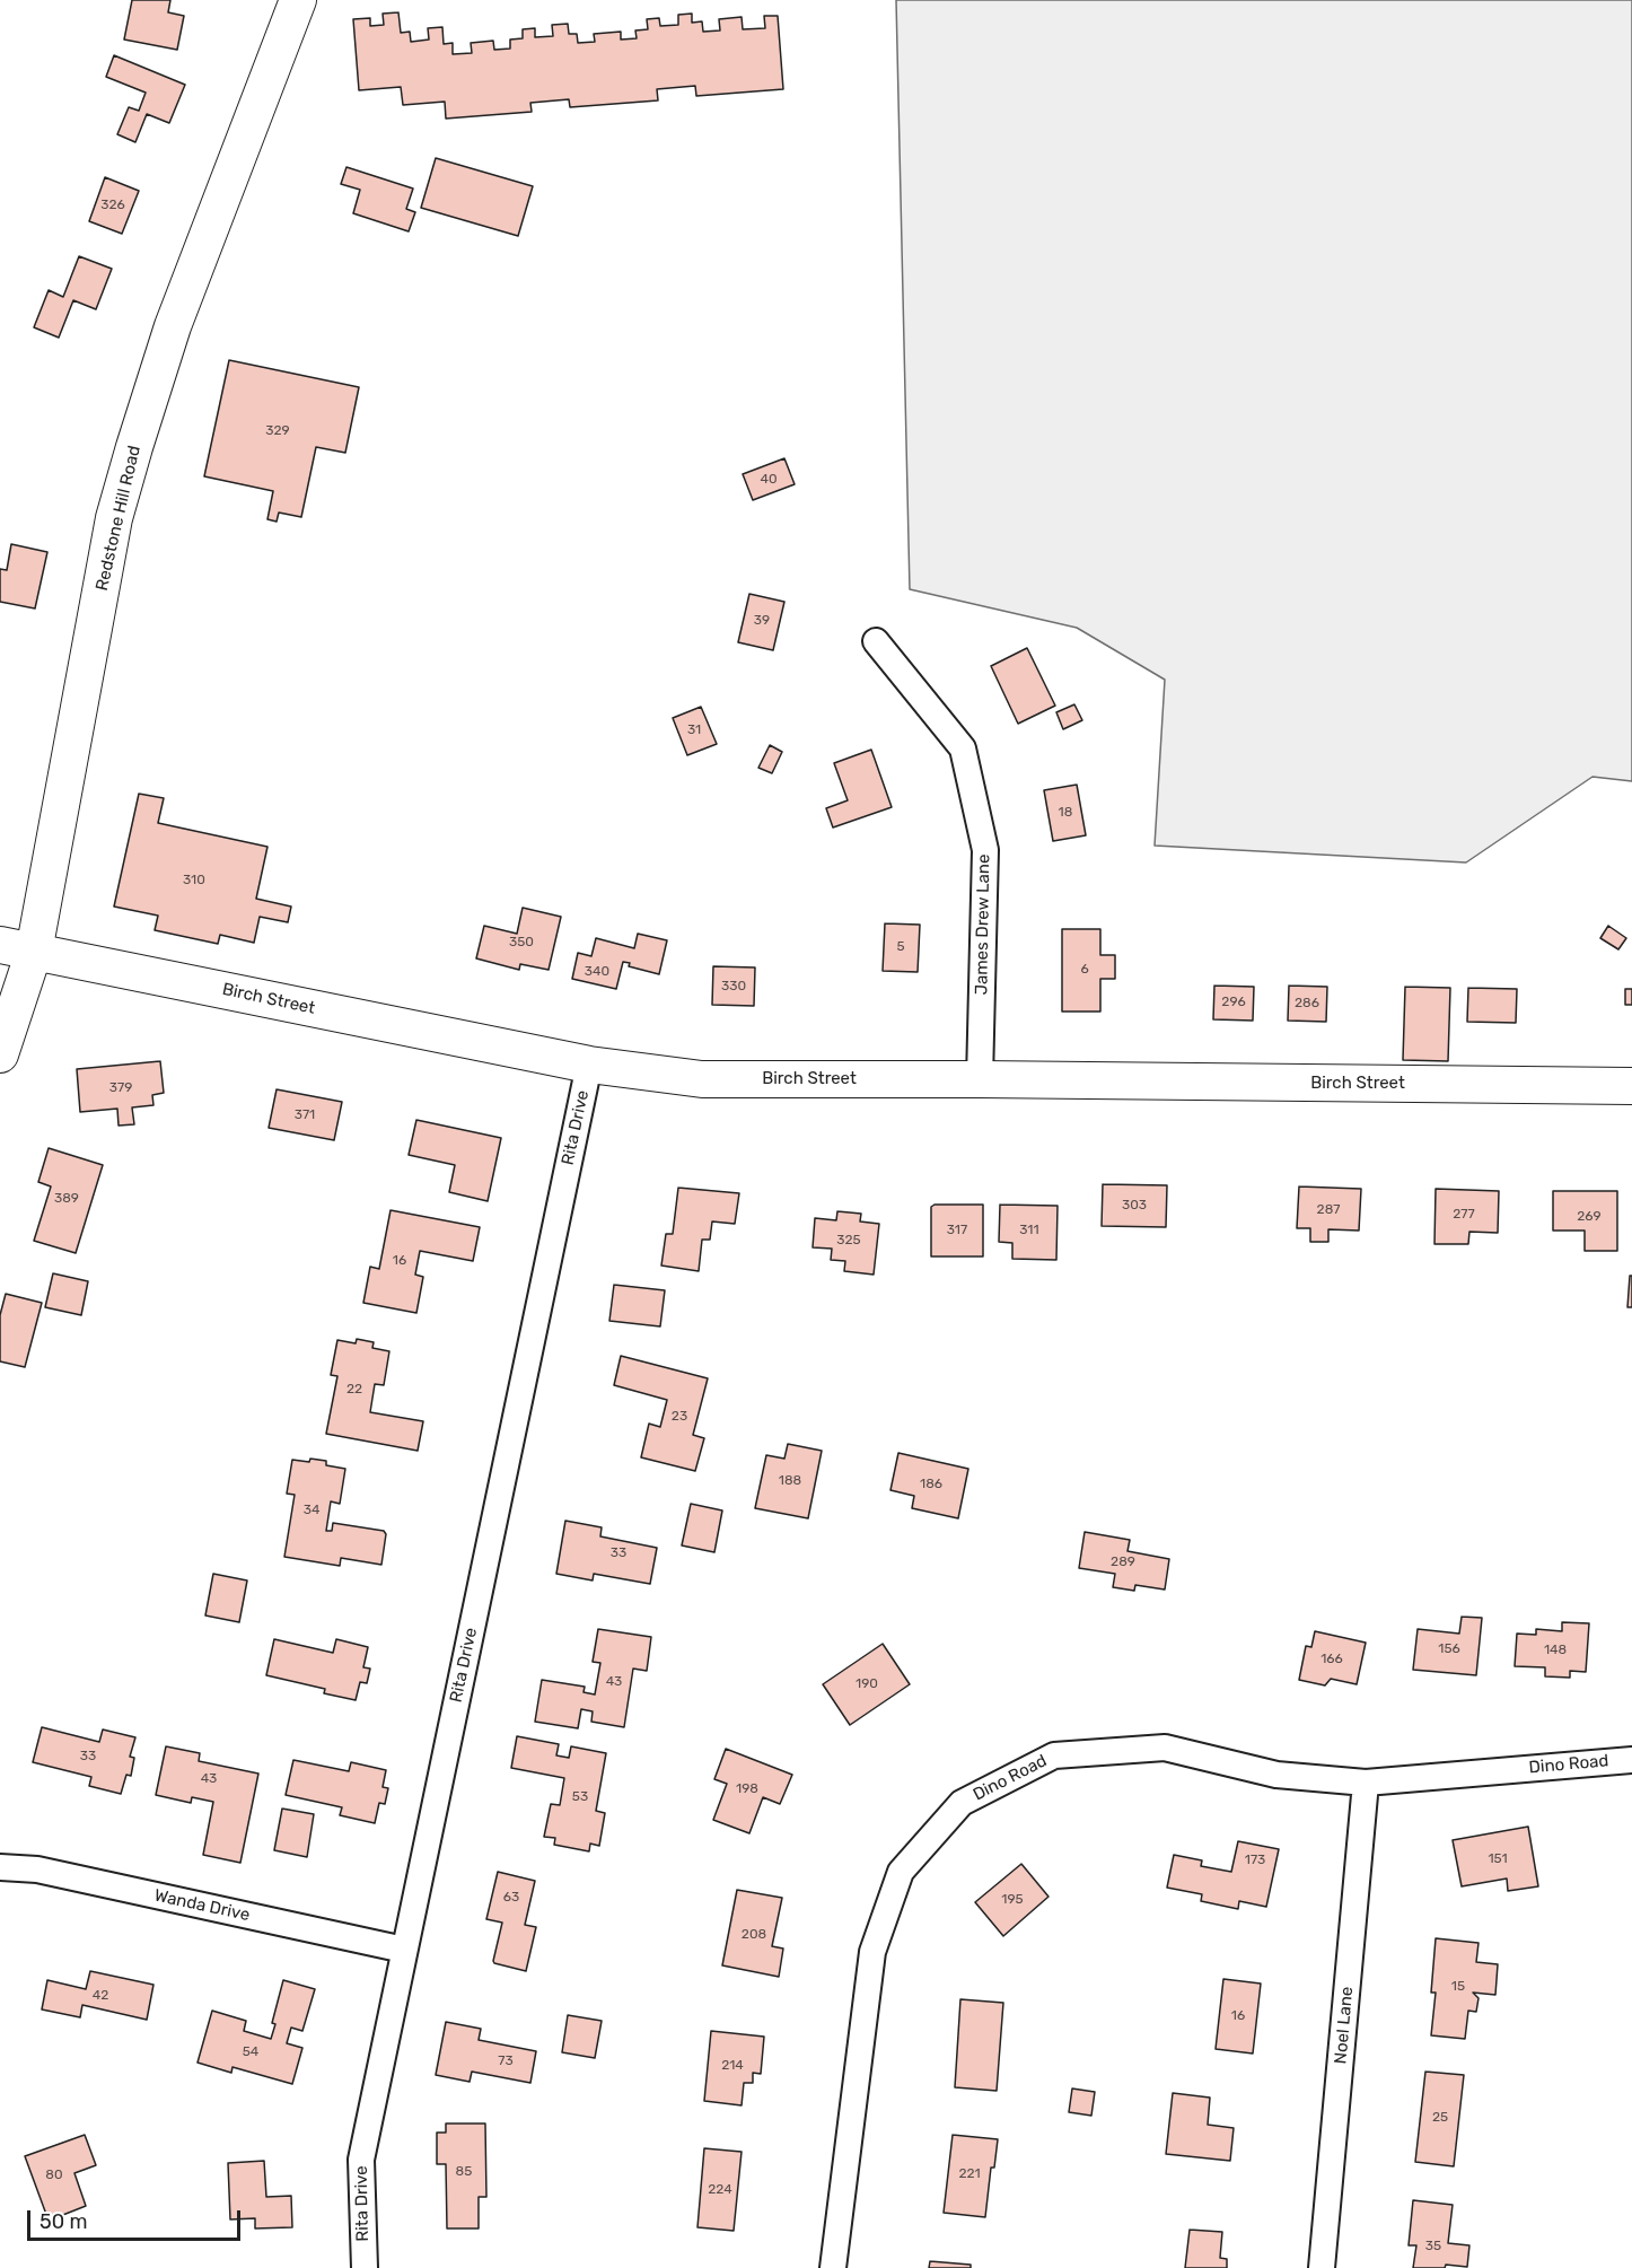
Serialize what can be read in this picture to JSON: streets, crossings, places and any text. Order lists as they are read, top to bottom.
{
  "streets": {
    "main road": ["Redstone Hill Road", "Birch Street"],
    "street": [
      "James Drew Lane",
      "Rita Drive",
      "Dino Road",
      "Wanda Drive",
      "Noel Lane"
    ]
  },
  "crossings": [
    ["Redstone Hill Road", "Birch Street"],
    ["James Drew Lane", "Birch Street"],
    ["Birch Street", "Rita Drive"],
    ["Rita Drive", "Wanda Drive"],
    ["Dino Road", "Noel Lane"]
  ],
  "house_numbers": [
    "326",
    "329",
    "40",
    "39",
    "31",
    "18",
    "310",
    "350",
    "5",
    "6",
    "340",
    "330",
    "296",
    "286",
    "379",
    "371",
    "389",
    "303",
    "287",
    "277",
    "269",
    "317",
    "311",
    "325",
    "16",
    "22",
    "23",
    "188",
    "186",
    "34",
    "33",
    "289",
    "156",
    "148",
    "166",
    "43",
    "190",
    "33",
    "43",
    "198",
    "53",
    "151",
    "173",
    "63",
    "195",
    "208",
    "15",
    "42",
    "16",
    "54",
    "73",
    "214",
    "25",
    "85",
    "221",
    "80",
    "224",
    "35"
  ],
  "scale_bar": "50 m"
}
